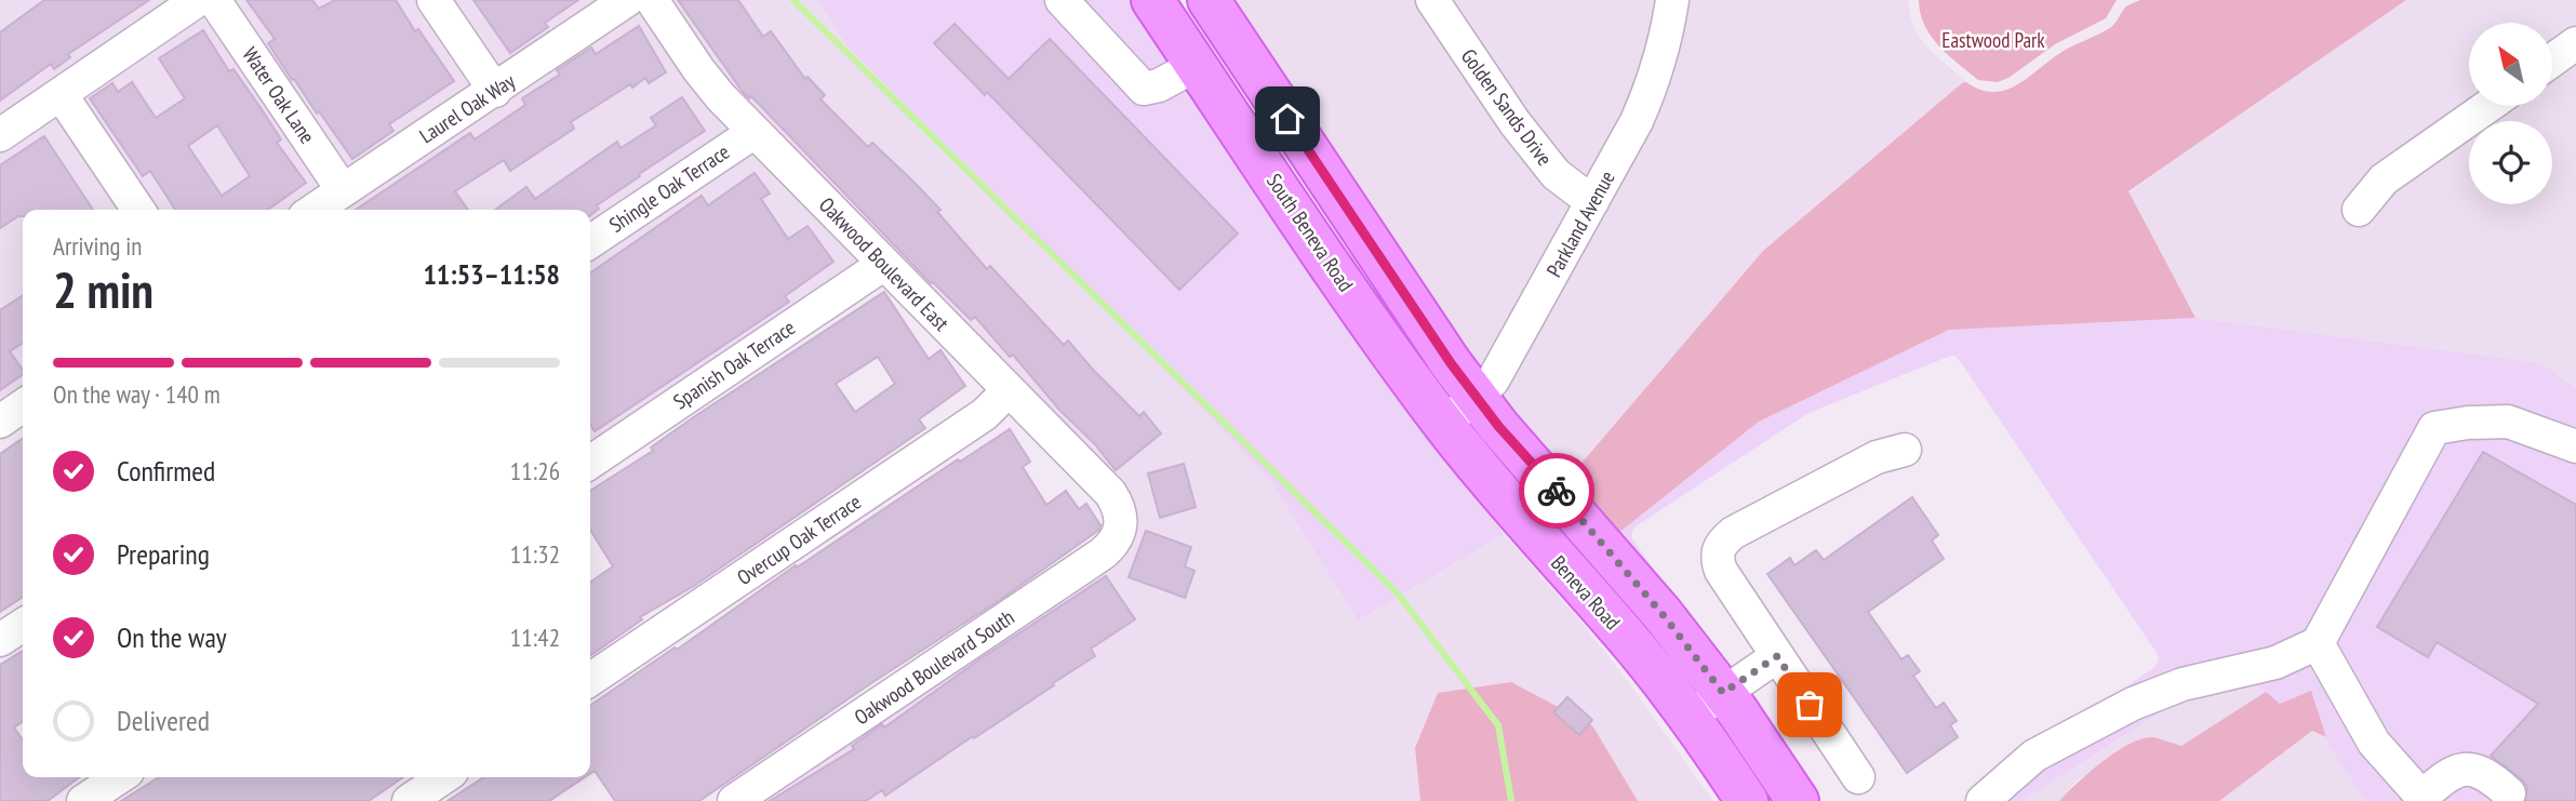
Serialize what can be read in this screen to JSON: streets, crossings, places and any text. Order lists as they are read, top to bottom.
{
  "streets": {
    "main road": ["South Beneva Road", "Beneva Road"],
    "street": [
      "Water Oak Lane",
      "Golden Sands Drive",
      "Laurel Oak Way",
      "Shingle Oak Terrace",
      "Parkland Avenue",
      "Oakwood Boulevard East",
      "Spanish Oak Terrace",
      "Overcup Oak Terrace",
      "Oakwood Boulevard South"
    ]
  },
  "crossings": [
    ["Water Oak Lane", "Laurel Oak Way"],
    ["Golden Sands Drive", "Parkland Avenue"],
    ["Shingle Oak Terrace", "Oakwood Boulevard East"],
    ["Parkland Avenue", "Beneva Road"],
    ["South Beneva Road", "Beneva Road"],
    ["Oakwood Boulevard East", "Spanish Oak Terrace"],
    ["Oakwood Boulevard East", "Overcup Oak Terrace"],
    ["Oakwood Boulevard East", "Oakwood Boulevard South"]
  ],
  "parks": ["Eastwood Park"],
  "north": "top left",
  "page": {
    "heading": ["2 min", "Arriving in", "11:53–11:58"],
    "bar": "On the way · 140 m",
    "list": [
      ["Confirmed", "11:26"],
      ["Preparing", "11:32"],
      ["On the way", "11:42"],
      "Delivered"
    ]
  }
}
